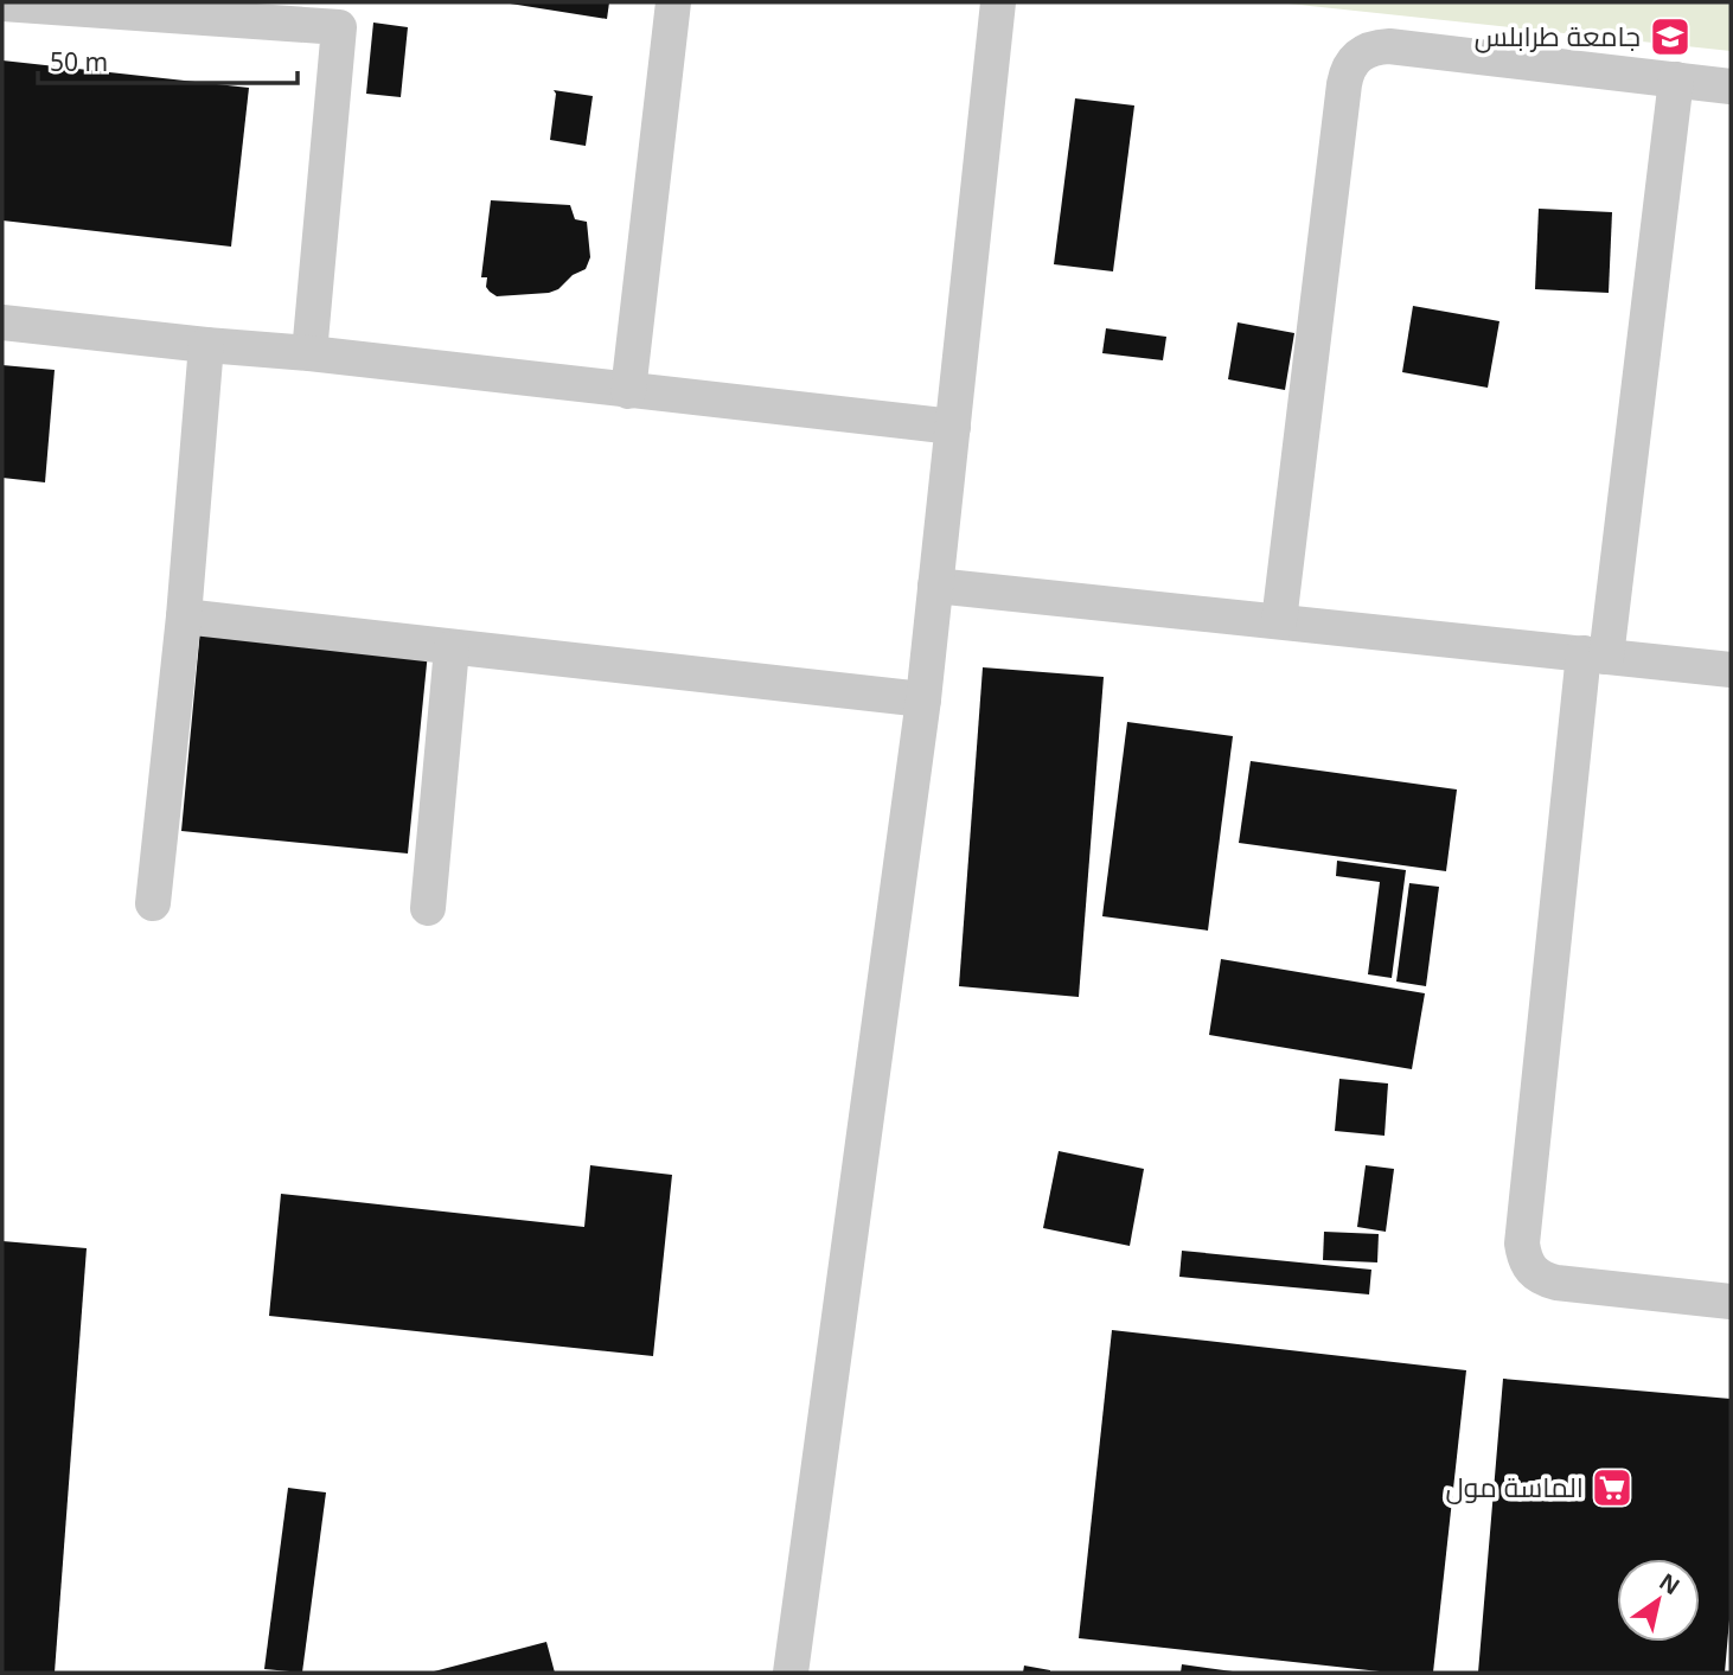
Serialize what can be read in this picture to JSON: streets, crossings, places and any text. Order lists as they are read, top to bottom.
{
  "places": {
    "school or university": ["جامعة طرابلس"],
    "supermarket": ["الماسة مول"]
  },
  "scale_bar": "50 m",
  "north": "top right"
}
